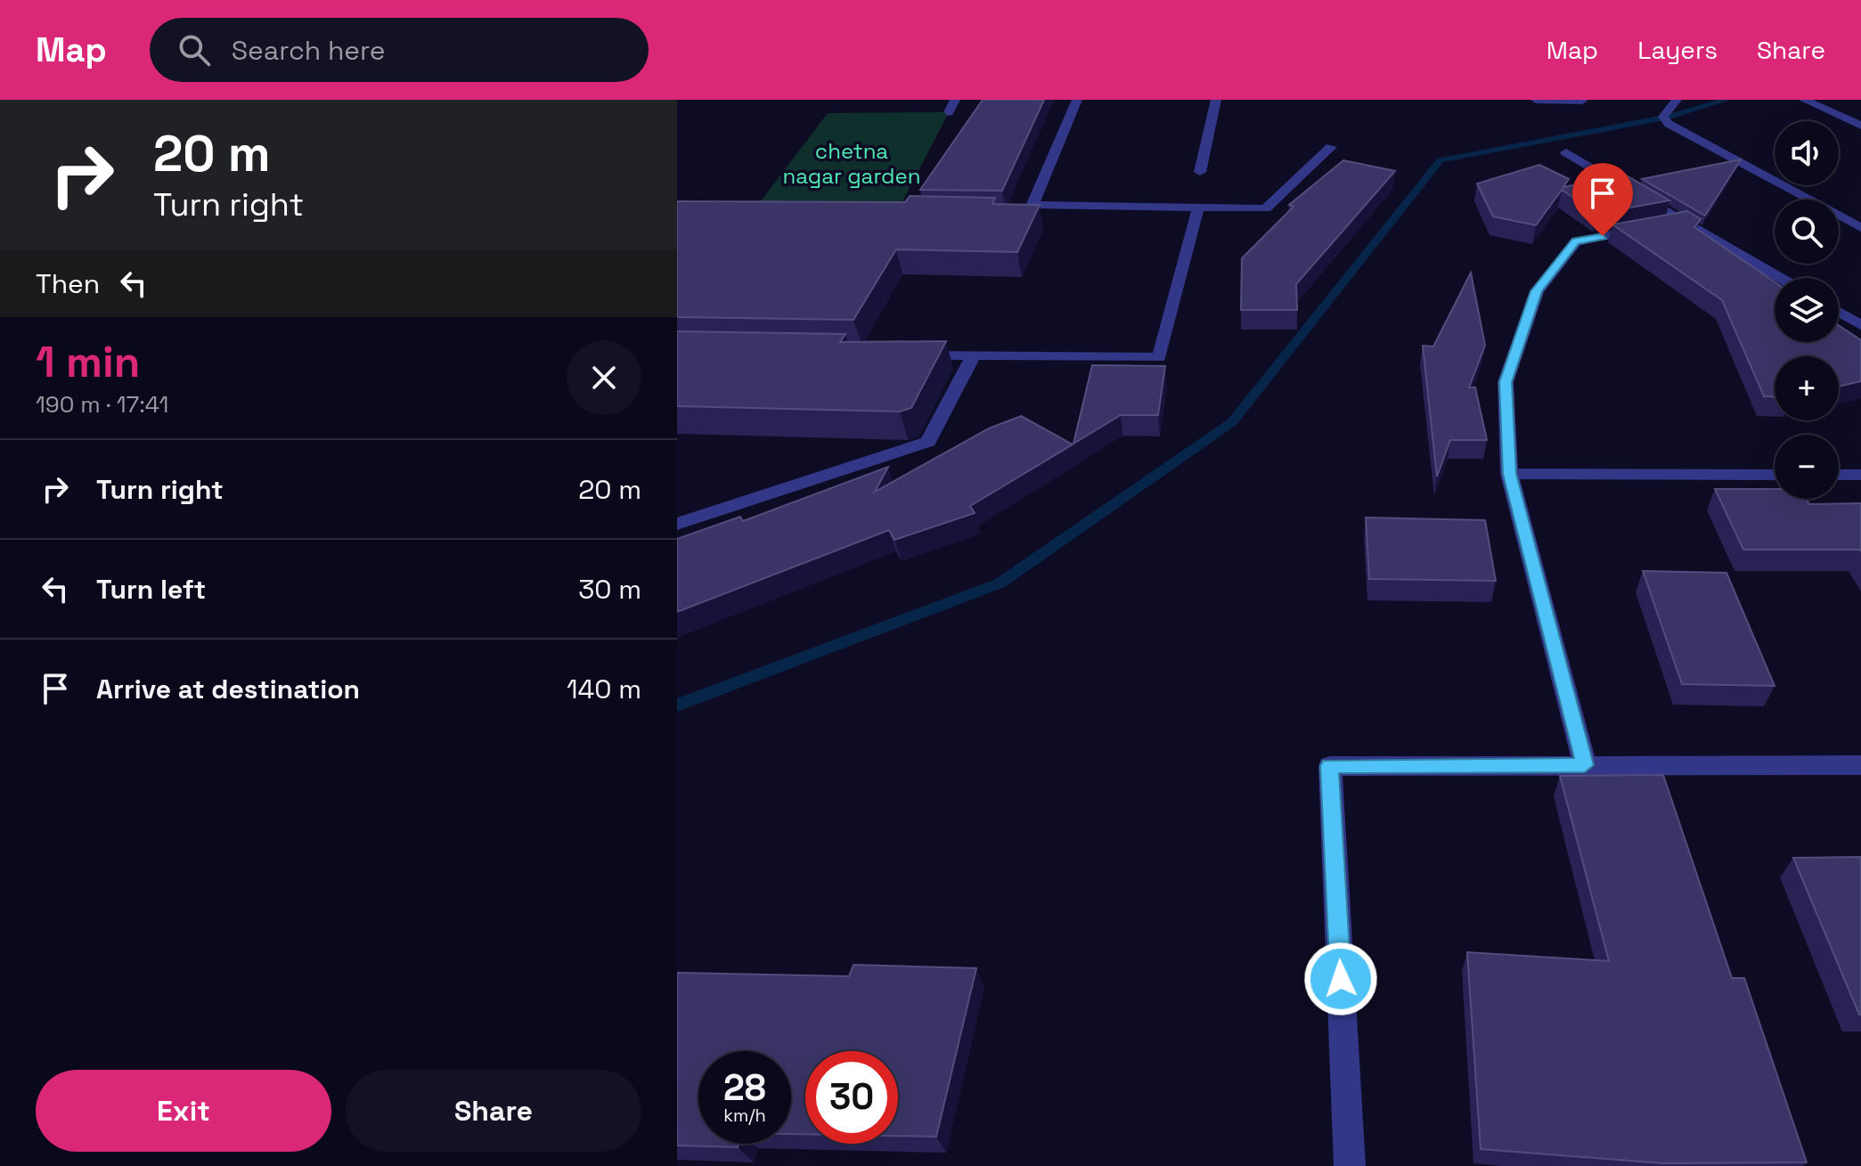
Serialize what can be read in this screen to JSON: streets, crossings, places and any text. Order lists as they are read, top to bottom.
{
  "parks": ["chetna nagar garden"],
  "page": {
    "header": "Map",
    "search": "Search here",
    "nav": ["Map", "Layers", "Share"],
    "turn": ["20 m", "Turn right"],
    "map_buttons": ["+", "−"],
    "then": "Then",
    "heading": ["1 min", "190 m · 17:41"],
    "list": [
      {
        "name": "Turn right",
        "value": "20 m"
      },
      {
        "name": "Turn left",
        "value": "30 m"
      },
      {
        "name": "Arrive at destination",
        "value": "140 m"
      }
    ],
    "speed": "28 km/h",
    "limit": "30",
    "buttons": ["Exit", "Share"]
  }
}
